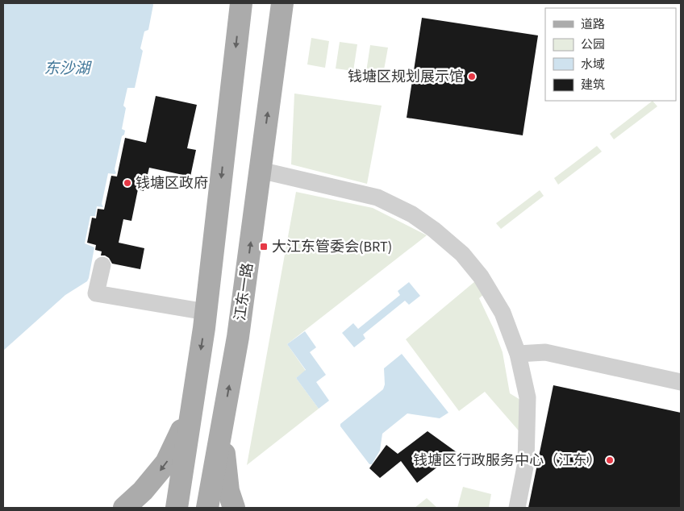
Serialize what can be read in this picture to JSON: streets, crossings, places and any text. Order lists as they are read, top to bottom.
{
  "streets": {
    "main road": ["江东一路"]
  },
  "water": ["东沙湖"],
  "places": {
    "other": ["钱塘区规划展示馆", "钱塘区政府", "钱塘区行政服务中心（江东）"],
    "transit": ["大江东管委会(BRT)"]
  },
  "legend": [
    "道路",
    "公园",
    "水域",
    "建筑"
  ]
}
